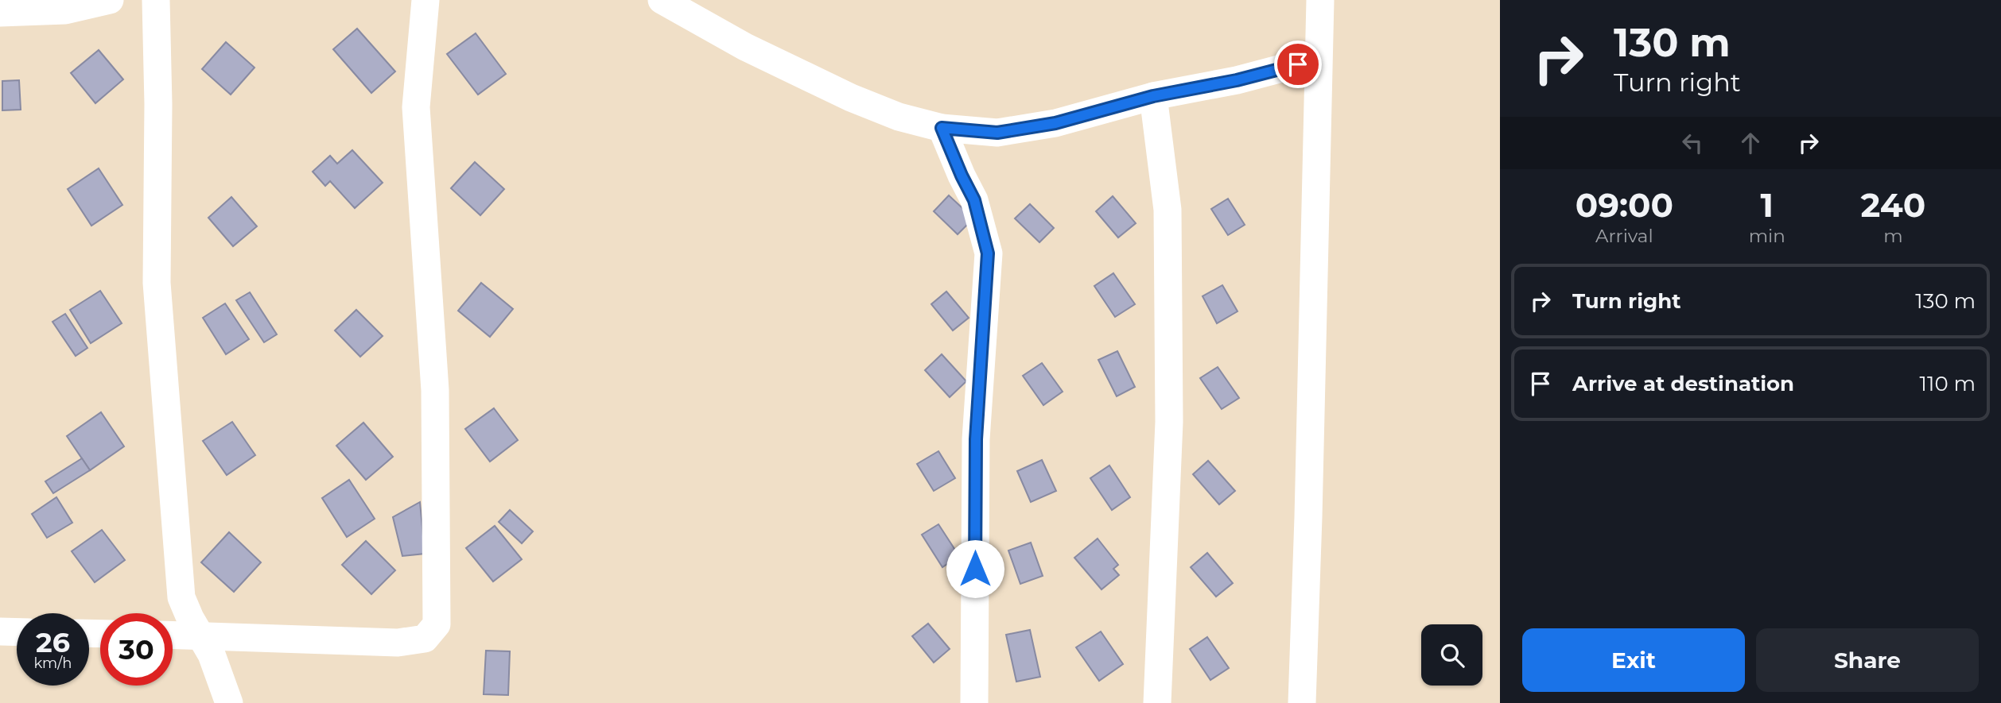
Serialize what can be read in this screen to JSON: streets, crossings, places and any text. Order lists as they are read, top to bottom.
{
  "page": {
    "turn": ["130 m", "Turn right"],
    "eta": [
      "09:00",
      "Arrival",
      "1",
      "min",
      "240",
      "m"
    ],
    "list": [
      {
        "name": "Turn right",
        "value": "130 m"
      },
      {
        "name": "Arrive at destination",
        "value": "110 m"
      }
    ],
    "speed": "26 km/h",
    "limit": "30",
    "buttons": ["Exit", "Share"]
  }
}
